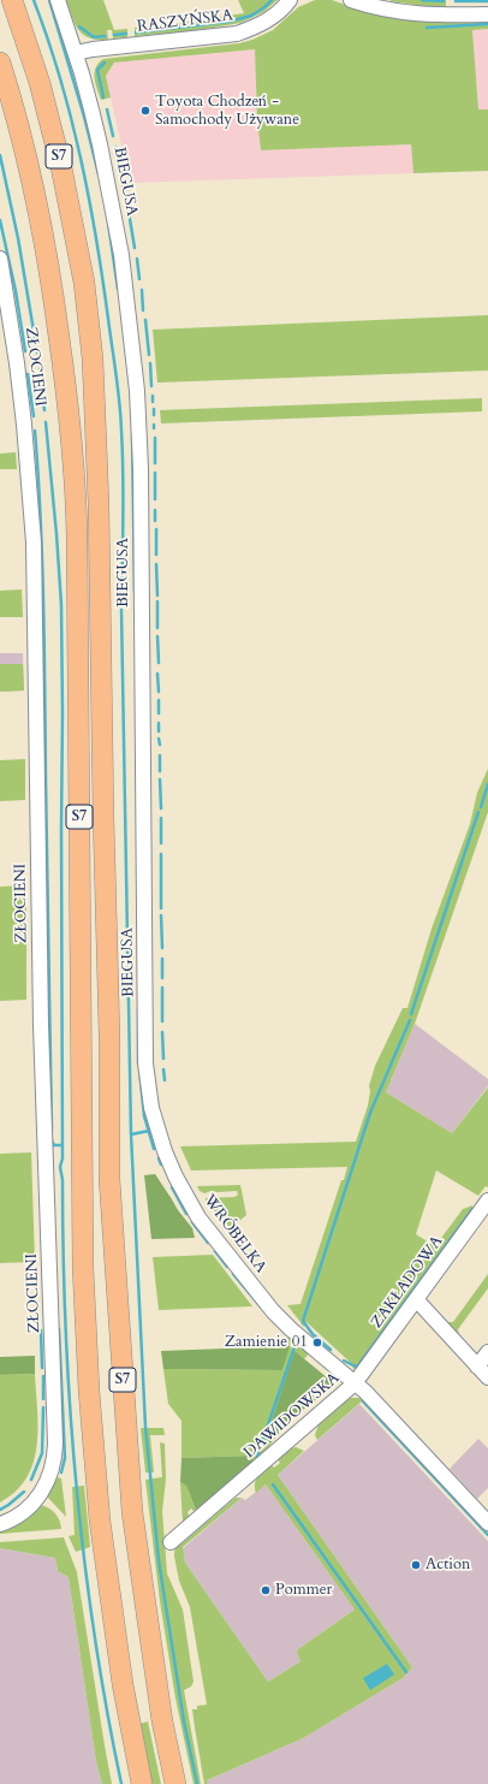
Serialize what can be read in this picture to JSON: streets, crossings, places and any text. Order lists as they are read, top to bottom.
{
  "streets": {
    "highway": ["S7"],
    "street": [
      "RASZYŃSKA",
      "BIEGUSA",
      "ZŁOCIENI",
      "WRÓBELKA",
      "ZAKŁADOWA",
      "DAWIDOWSKA"
    ]
  },
  "crossings": [
    ["RASZYŃSKA", "BIEGUSA"],
    ["BIEGUSA", "WRÓBELKA"],
    ["WRÓBELKA", "ZAKŁADOWA"],
    ["WRÓBELKA", "DAWIDOWSKA"],
    ["ZAKŁADOWA", "DAWIDOWSKA"]
  ],
  "places": [
    "Toyota Chodzeń - Samochody Używane",
    "Zamienie 01",
    "Action",
    "Pommer"
  ]
}
